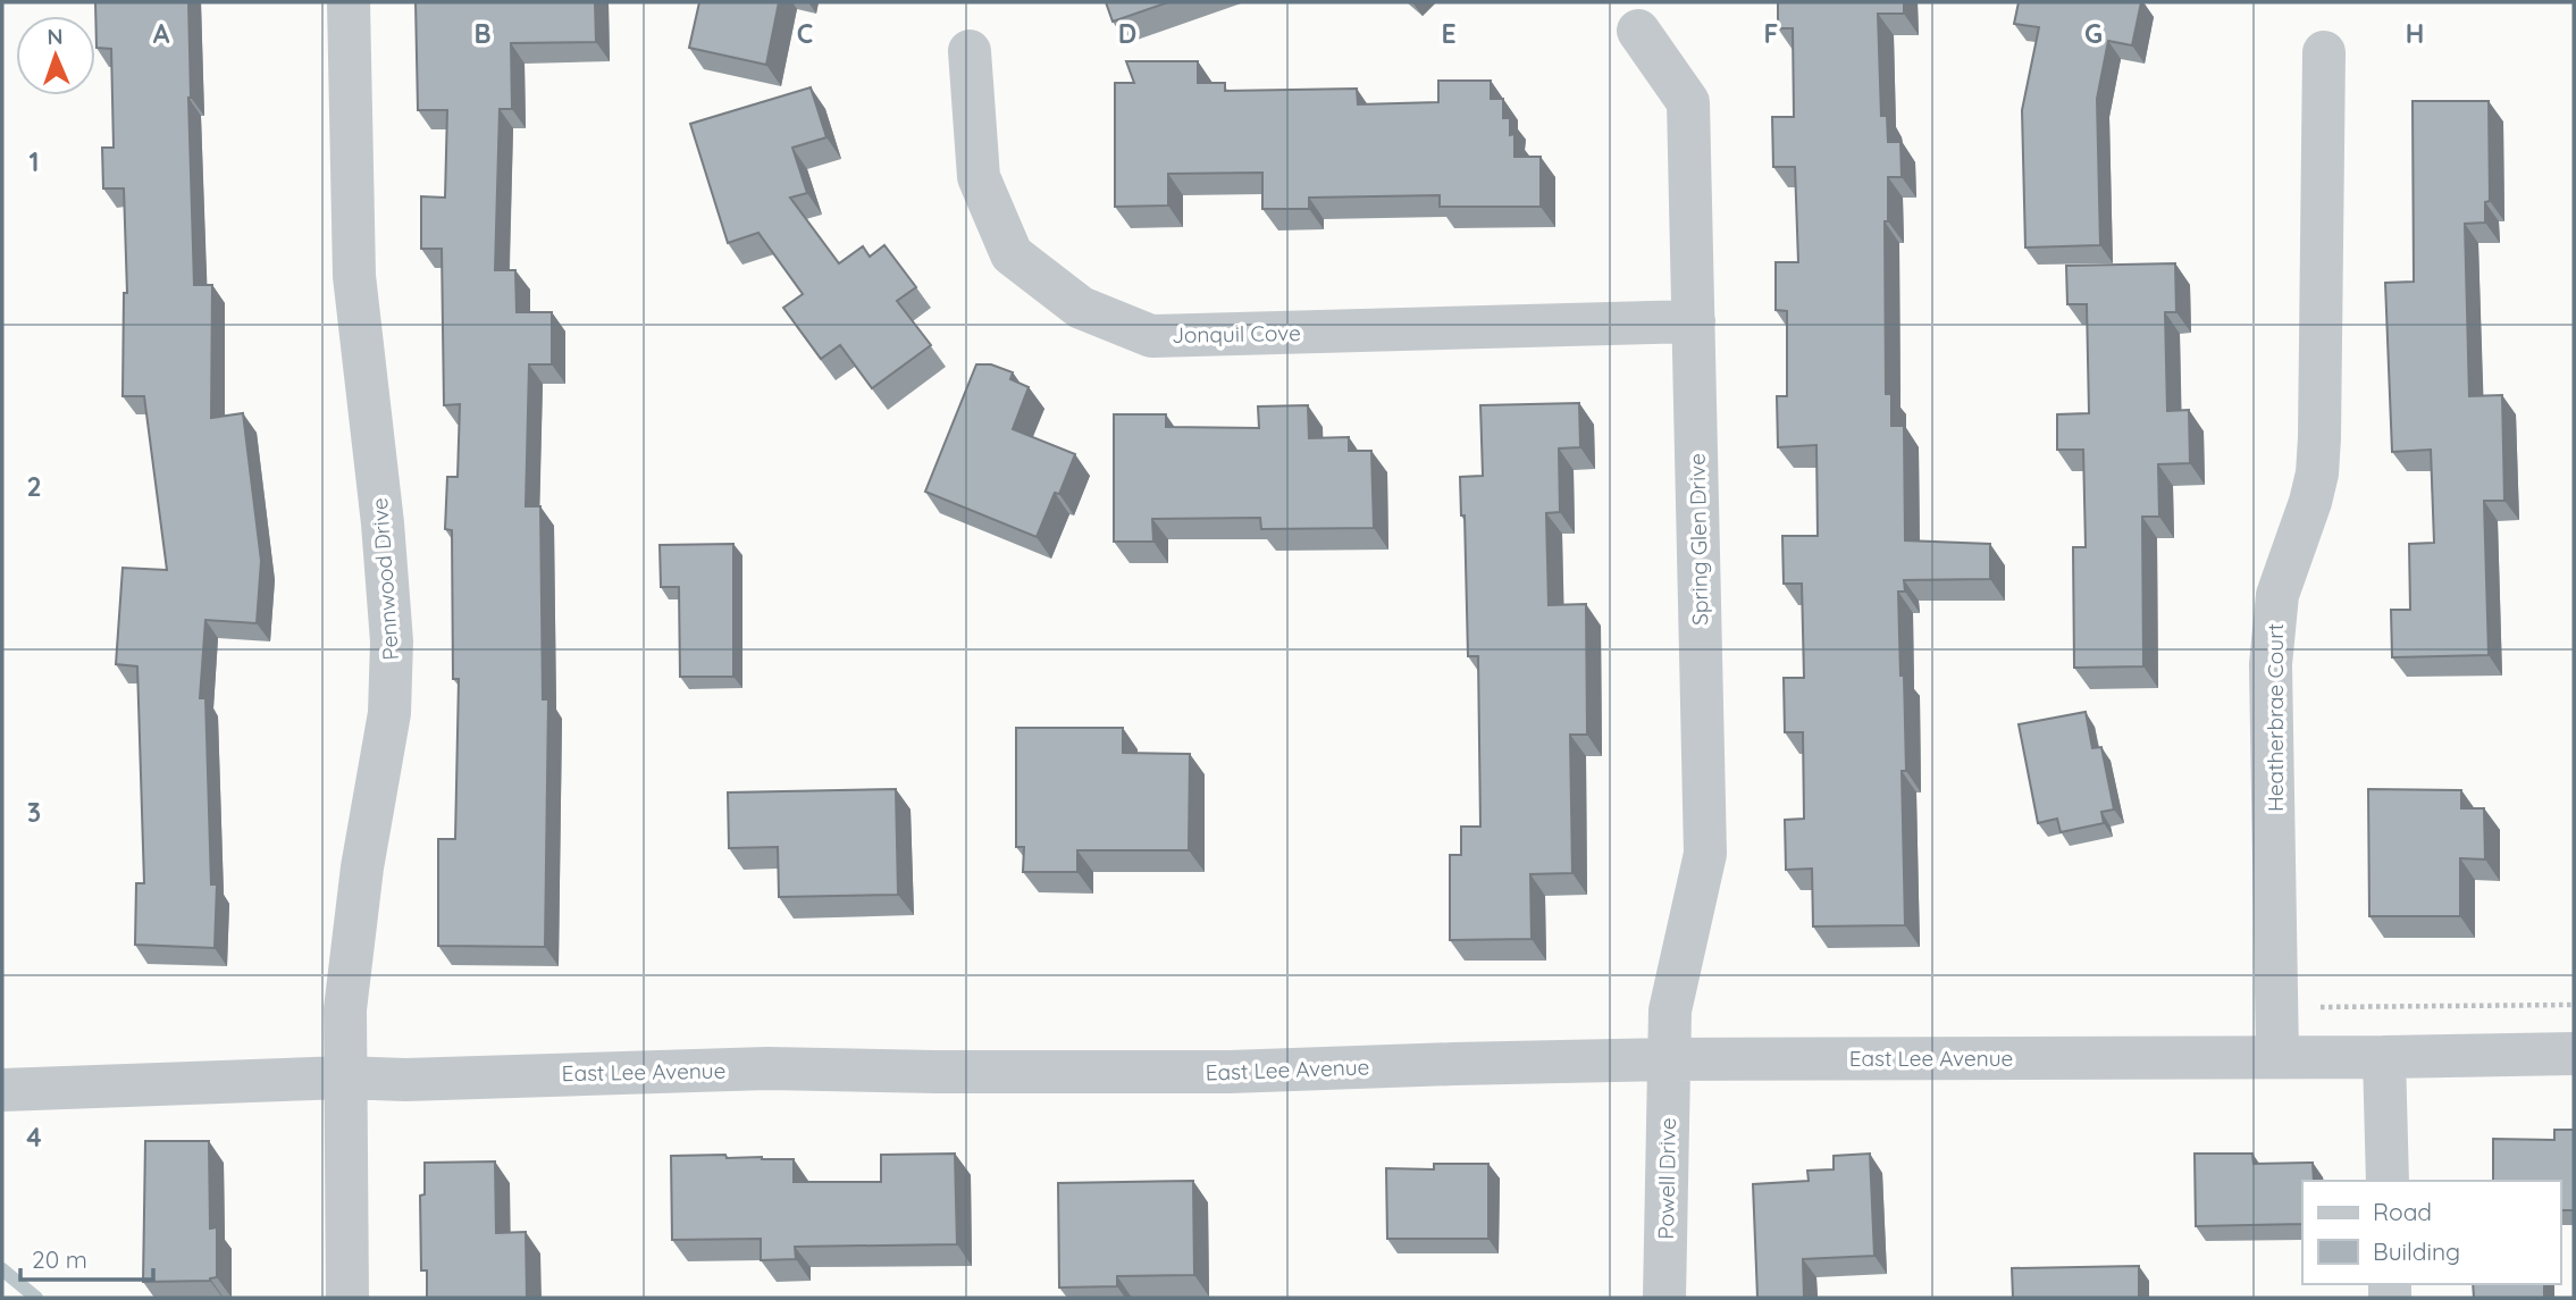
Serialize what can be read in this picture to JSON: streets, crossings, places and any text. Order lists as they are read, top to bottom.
{
  "streets": {
    "street": [
      "Jonquil Cove",
      "Spring Glen Drive",
      "Pennwood Drive",
      "Heatherbrae Court",
      "East Lee Avenue",
      "Powell Drive"
    ]
  },
  "crossings": [
    ["Jonquil Cove", "Spring Glen Drive"],
    ["Spring Glen Drive", "East Lee Avenue"],
    ["Spring Glen Drive", "Powell Drive"],
    ["Pennwood Drive", "East Lee Avenue"],
    ["Heatherbrae Court", "East Lee Avenue"],
    ["East Lee Avenue", "Powell Drive"]
  ],
  "legend": ["Road", "Building"],
  "scale_bar": "20 m",
  "north": "top",
  "grid": {
    "columns": [
      "A",
      "B",
      "C",
      "D",
      "E",
      "F",
      "G",
      "H"
    ],
    "rows": [
      "1",
      "2",
      "3",
      "4"
    ]
  }
}
